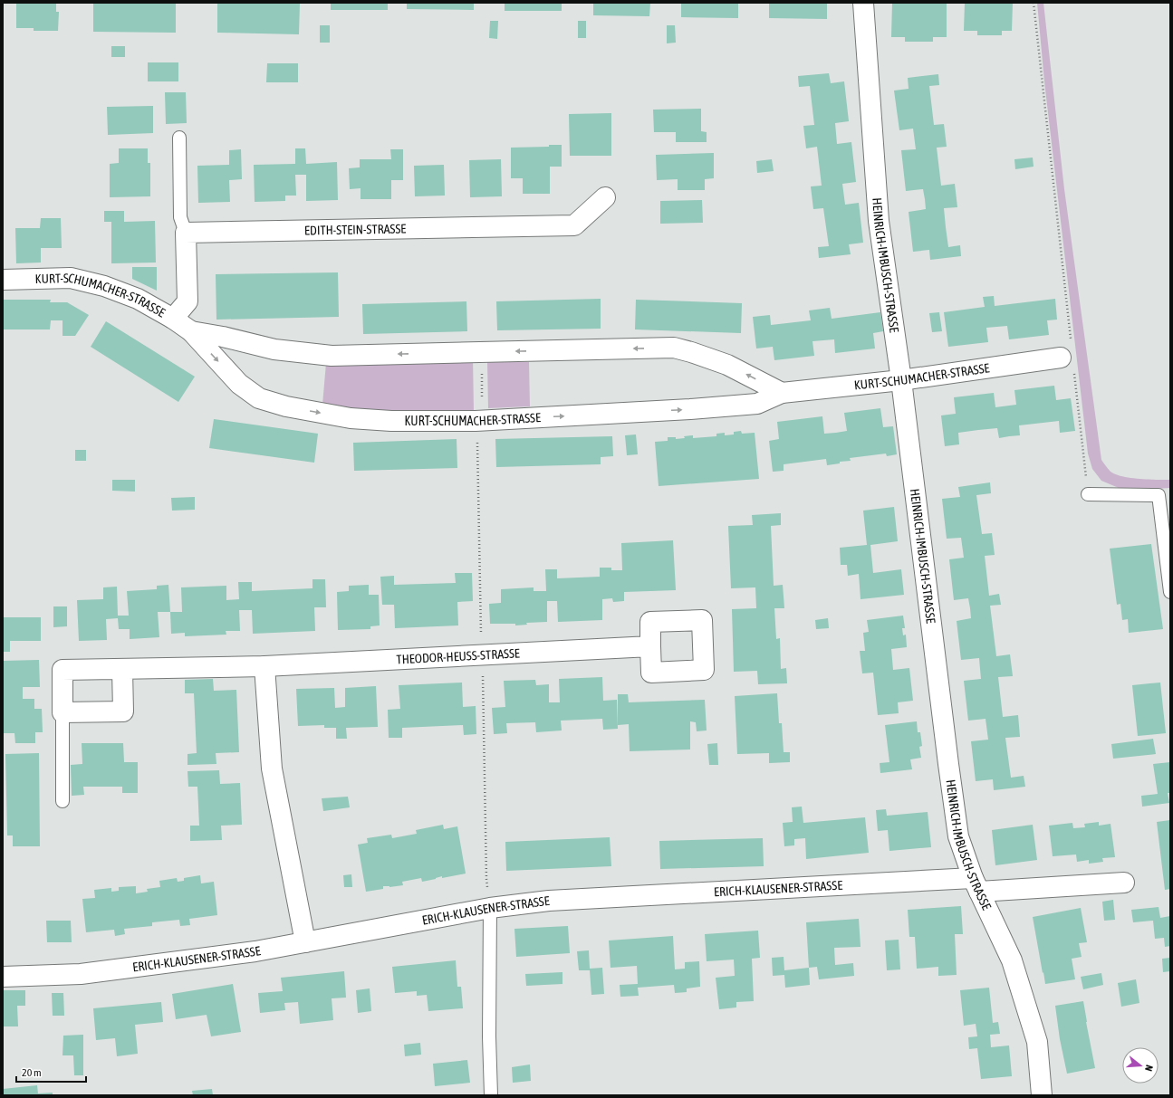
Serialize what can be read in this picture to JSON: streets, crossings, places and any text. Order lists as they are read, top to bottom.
{
  "streets": {
    "street": [
      "EDITH-STEIN-STRASSE",
      "HEINRICH-IMBUSCH-STRASSE",
      "KURT-SCHUMACHER-STRASSE",
      "THEODOR-HEUSS-STRASSE",
      "ERICH-KLAUSENER-STRASSE"
    ]
  },
  "crossings": [
    ["HEINRICH-IMBUSCH-STRASSE", "KURT-SCHUMACHER-STRASSE"],
    ["HEINRICH-IMBUSCH-STRASSE", "ERICH-KLAUSENER-STRASSE"]
  ],
  "scale_bar": "20 m",
  "north": "right"
}
